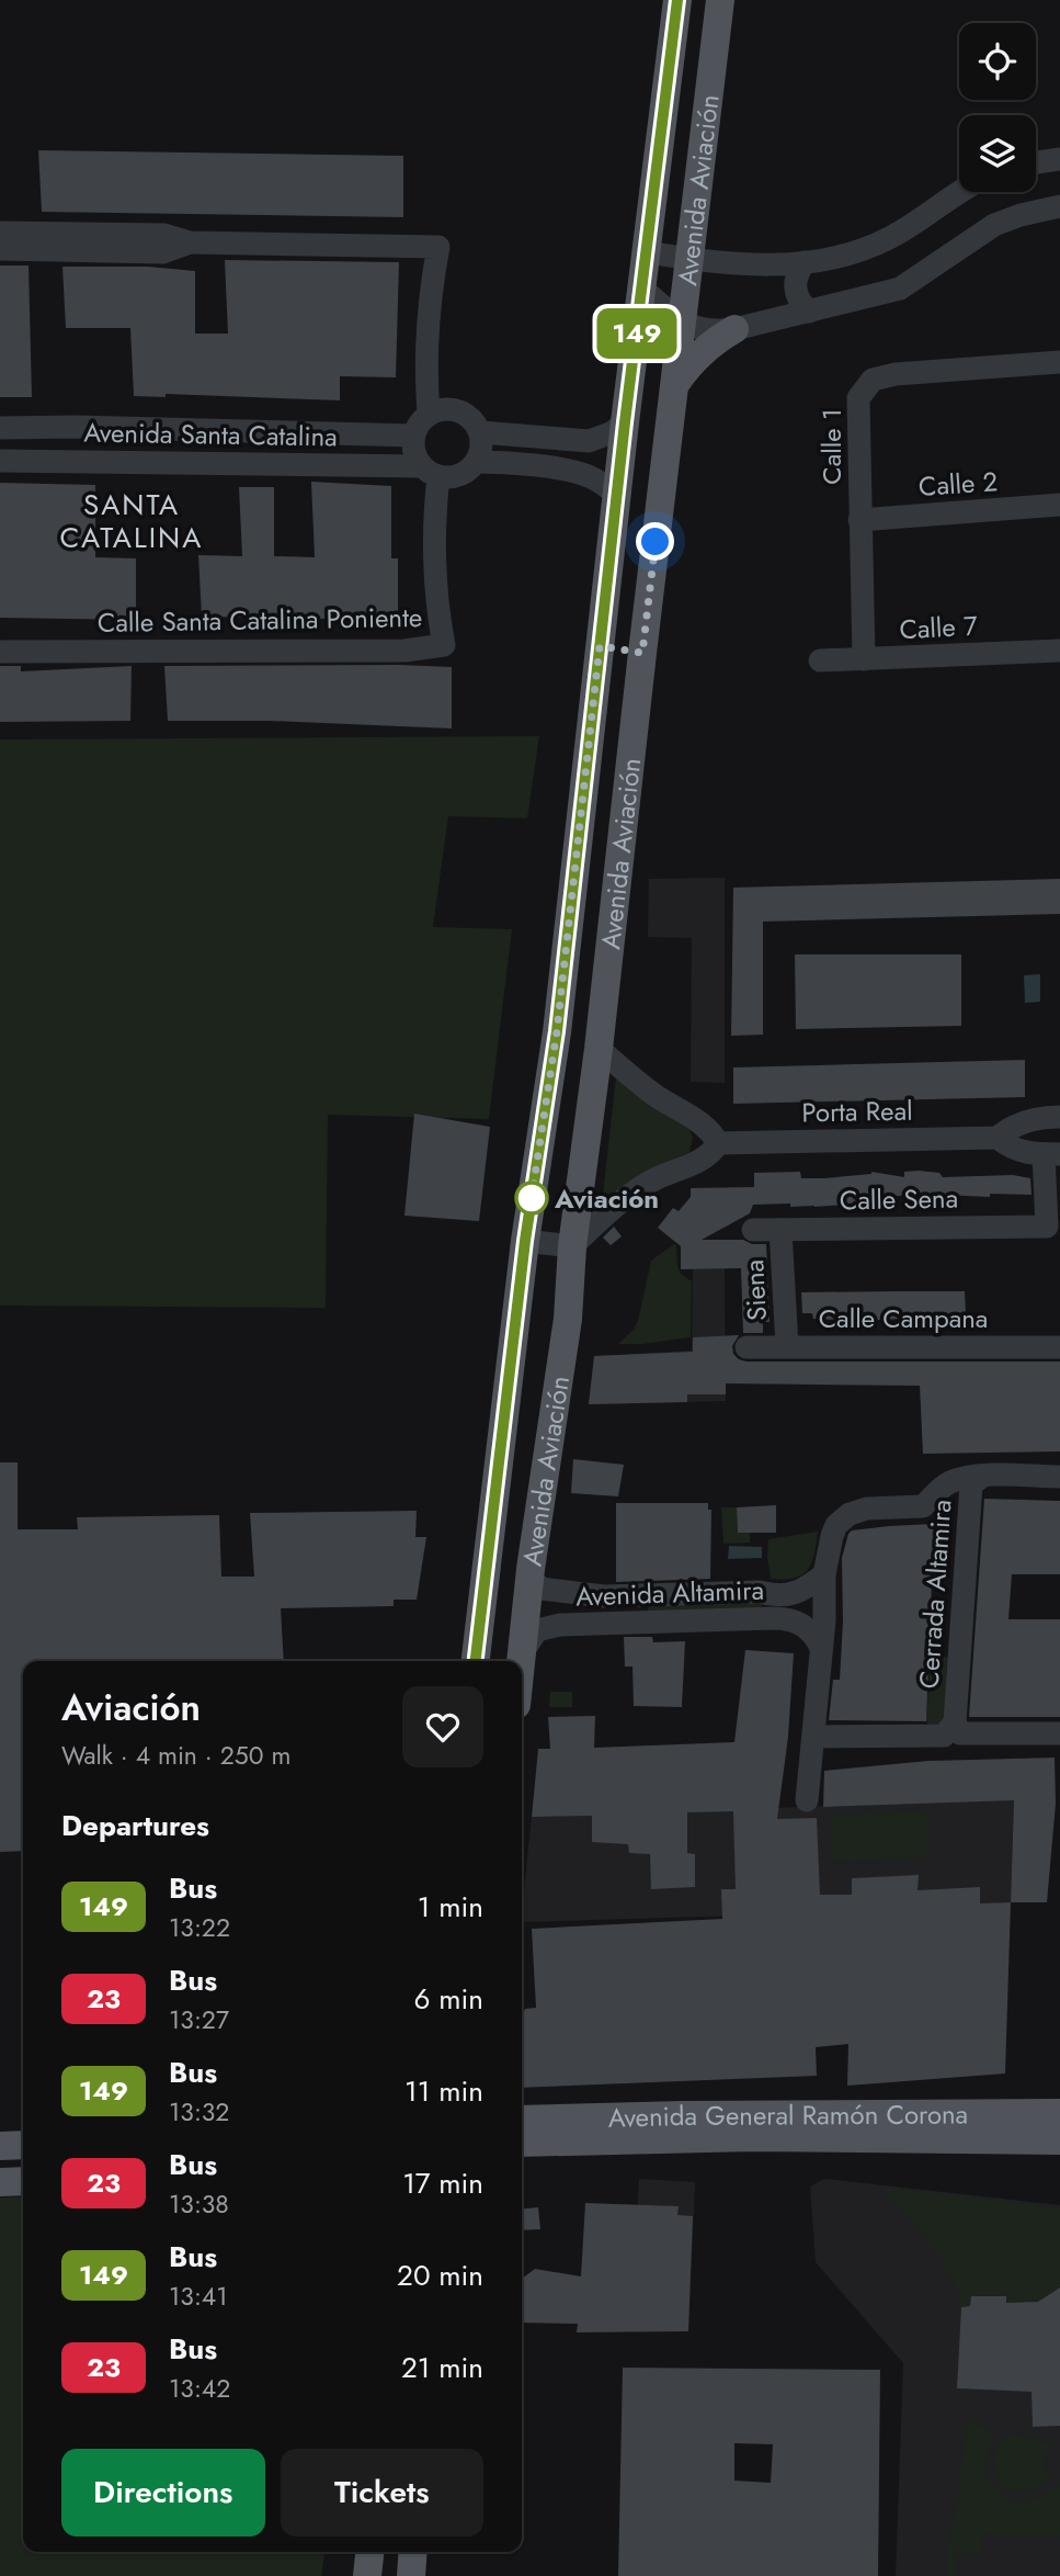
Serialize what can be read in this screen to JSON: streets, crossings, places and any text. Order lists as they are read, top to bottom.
{
  "streets": {
    "main road": ["Avenida Aviación", "Avenida General Ramón Corona"],
    "street": [
      "Avenida Santa Catalina",
      "Calle 1",
      "Calle 2",
      "Calle Santa Catalina Poniente",
      "Calle 7",
      "Porta Real",
      "Calle Sena",
      "Siena",
      "Calle Campana",
      "Avenida Altamira",
      "Cerrada Altamira"
    ]
  },
  "crossings": [
    ["Avenida Aviación", "Avenida Altamira"],
    ["Avenida Santa Catalina", "Calle Santa Catalina Poniente"],
    ["Calle 1", "Calle 2"],
    ["Calle 1", "Calle 7"],
    ["Porta Real", "Calle Sena"],
    ["Calle Sena", "Siena"],
    ["Siena", "Calle Campana"]
  ],
  "districts": ["SANTA CATALINA"],
  "places": ["Aviación"],
  "lines": ["bus line 149"],
  "page": {
    "on_map": "149",
    "heading": [
      ["Aviación", "Walk · 4 min · 250 m"],
      "Departures"
    ],
    "list": [
      {
        "mark": "149",
        "name": "Bus",
        "note": "13:22",
        "value": "1 min"
      },
      {
        "mark": "23",
        "name": "Bus",
        "note": "13:27",
        "value": "6 min"
      },
      {
        "mark": "149",
        "name": "Bus",
        "note": "13:32",
        "value": "11 min"
      },
      {
        "mark": "23",
        "name": "Bus",
        "note": "13:38",
        "value": "17 min"
      },
      {
        "mark": "149",
        "name": "Bus",
        "note": "13:41",
        "value": "20 min"
      },
      {
        "mark": "23",
        "name": "Bus",
        "note": "13:42",
        "value": "21 min"
      }
    ],
    "buttons": ["Directions", "Tickets"]
  }
}
